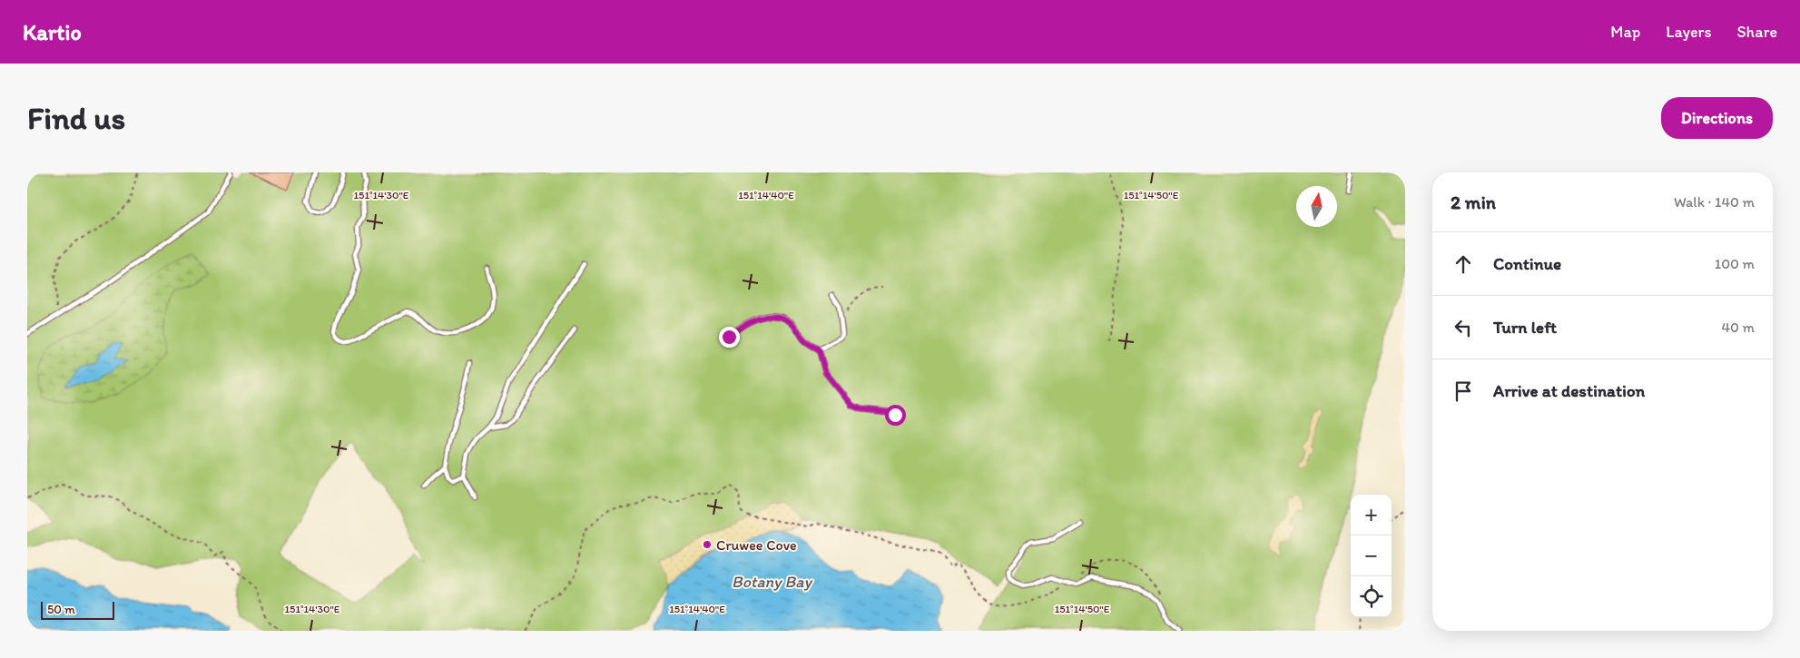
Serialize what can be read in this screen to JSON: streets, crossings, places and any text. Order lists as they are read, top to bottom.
{
  "water": ["Botany Bay"],
  "places": ["Cruwee Cove"],
  "scale_bar": "50 m",
  "north": "top",
  "page": {
    "header": "Kartio",
    "nav": ["Map", "Layers", "Share"],
    "buttons": "Directions",
    "title": "Find us",
    "heading": ["2 min", "Walk · 140 m"],
    "list": [
      ["Continue", "100 m"],
      ["Turn left", "40 m"],
      "Arrive at destination"
    ],
    "map_buttons": ["+", "−"],
    "scale": "50 m"
  },
  "coordinates": ["151°14'30\"E", "151°14'40\"E", "151°14'50\"E"]
}
